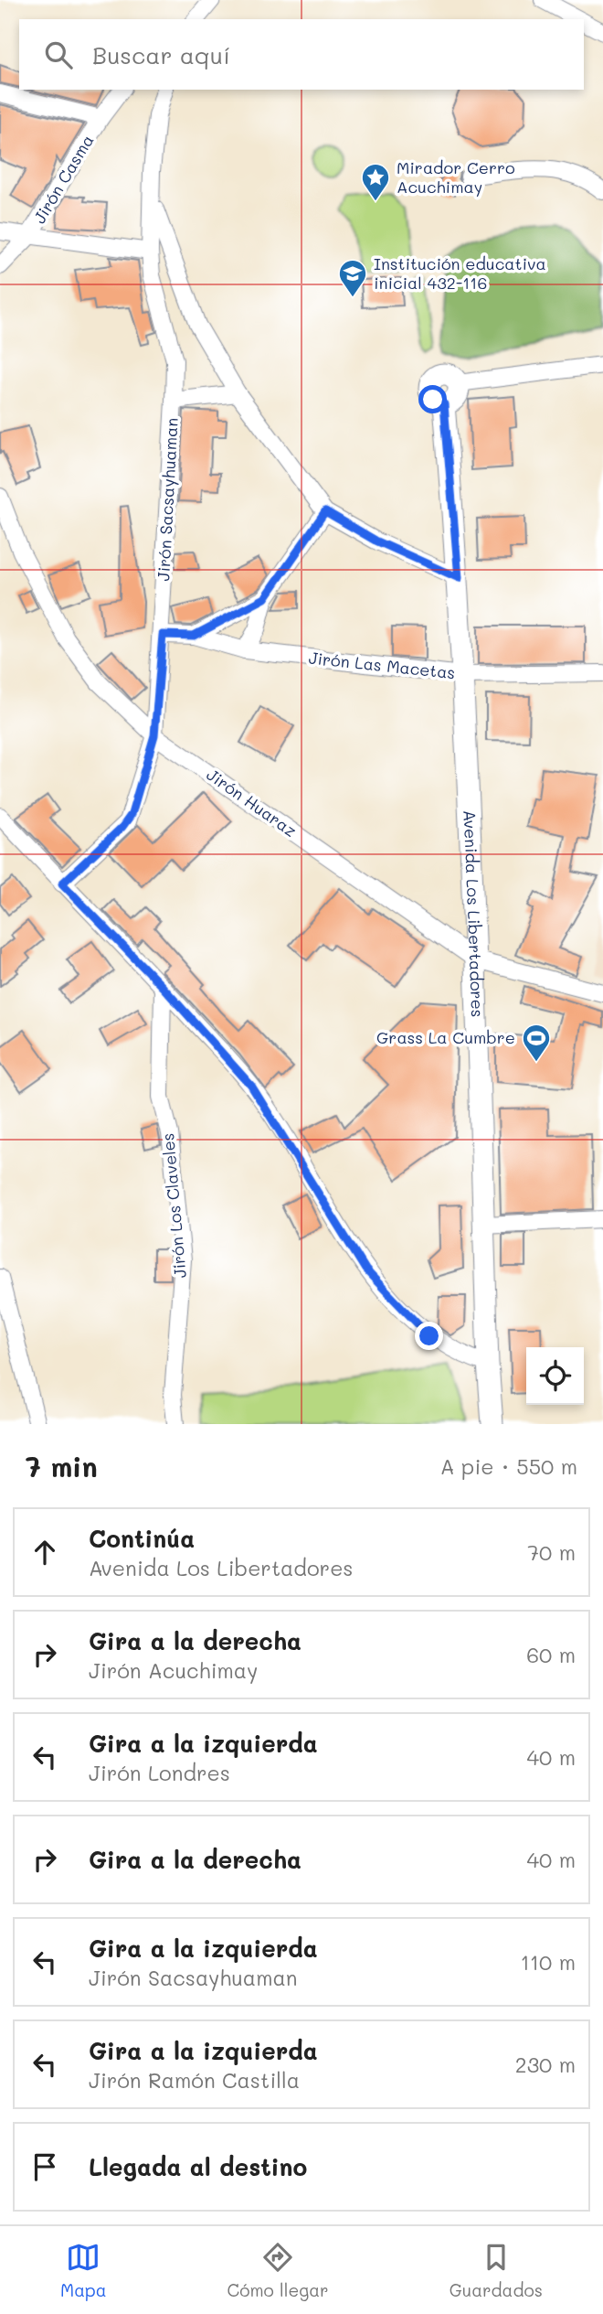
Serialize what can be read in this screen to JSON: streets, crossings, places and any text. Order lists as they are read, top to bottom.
{
  "streets": {
    "street": [
      "Jirón Casma",
      "Jirón Sacsayhuaman",
      "Jirón Las Macetas",
      "Jirón Huaraz",
      "Avenida Los Libertadores",
      "Jirón Los Claveles"
    ]
  },
  "crossings": [
    ["Jirón Sacsayhuaman", "Jirón Las Macetas"],
    ["Jirón Sacsayhuaman", "Jirón Huaraz"],
    ["Jirón Las Macetas", "Avenida Los Libertadores"],
    ["Jirón Huaraz", "Avenida Los Libertadores"]
  ],
  "places": {
    "place": ["Mirador Cerro Acuchimay"],
    "school or university": ["Institución educativa inicial 432-116"],
    "sports": ["Grass La Cumbre"]
  },
  "page": {
    "search": "Buscar aquí",
    "heading": ["7 min", "A pie · 550 m"],
    "list": [
      ["Continúa", "Avenida Los Libertadores", "70 m"],
      ["Gira a la derecha", "Jirón Acuchimay", "60 m"],
      ["Gira a la izquierda", "Jirón Londres", "40 m"],
      ["Gira a la derecha", "40 m"],
      ["Gira a la izquierda", "Jirón Sacsayhuaman", "110 m"],
      ["Gira a la izquierda", "Jirón Ramón Castilla", "230 m"],
      "Llegada al destino"
    ],
    "nav": ["Mapa", "Cómo llegar", "Guardados"]
  }
}
